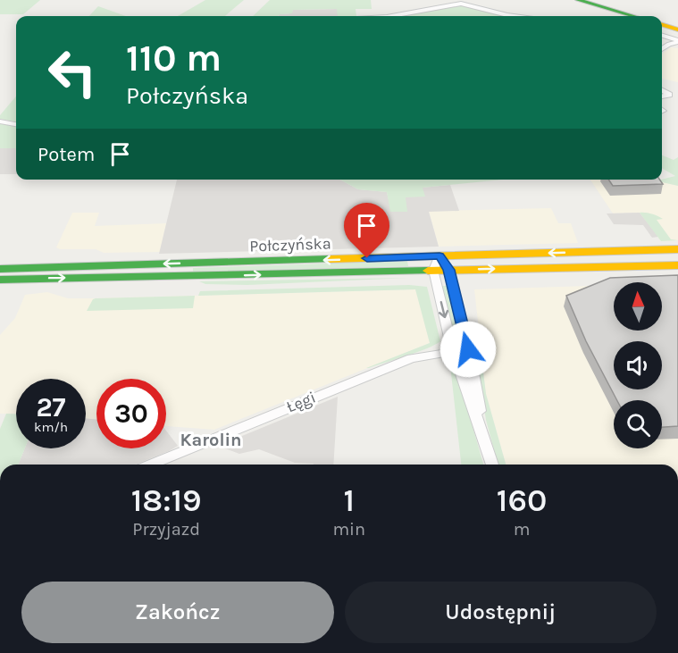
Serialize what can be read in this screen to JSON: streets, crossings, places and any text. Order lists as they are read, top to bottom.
{
  "streets": {
    "main road": ["Połczyńska"],
    "street": ["Łęgi"]
  },
  "districts": ["Karolin"],
  "north": "top",
  "page": {
    "turn": ["110 m", "Połczyńska"],
    "then": "Potem",
    "speed": "27 km/h",
    "limit": "30",
    "eta": [
      "18:19",
      "Przyjazd",
      "1",
      "min",
      "160",
      "m"
    ],
    "buttons": ["Zakończ", "Udostępnij"]
  }
}
